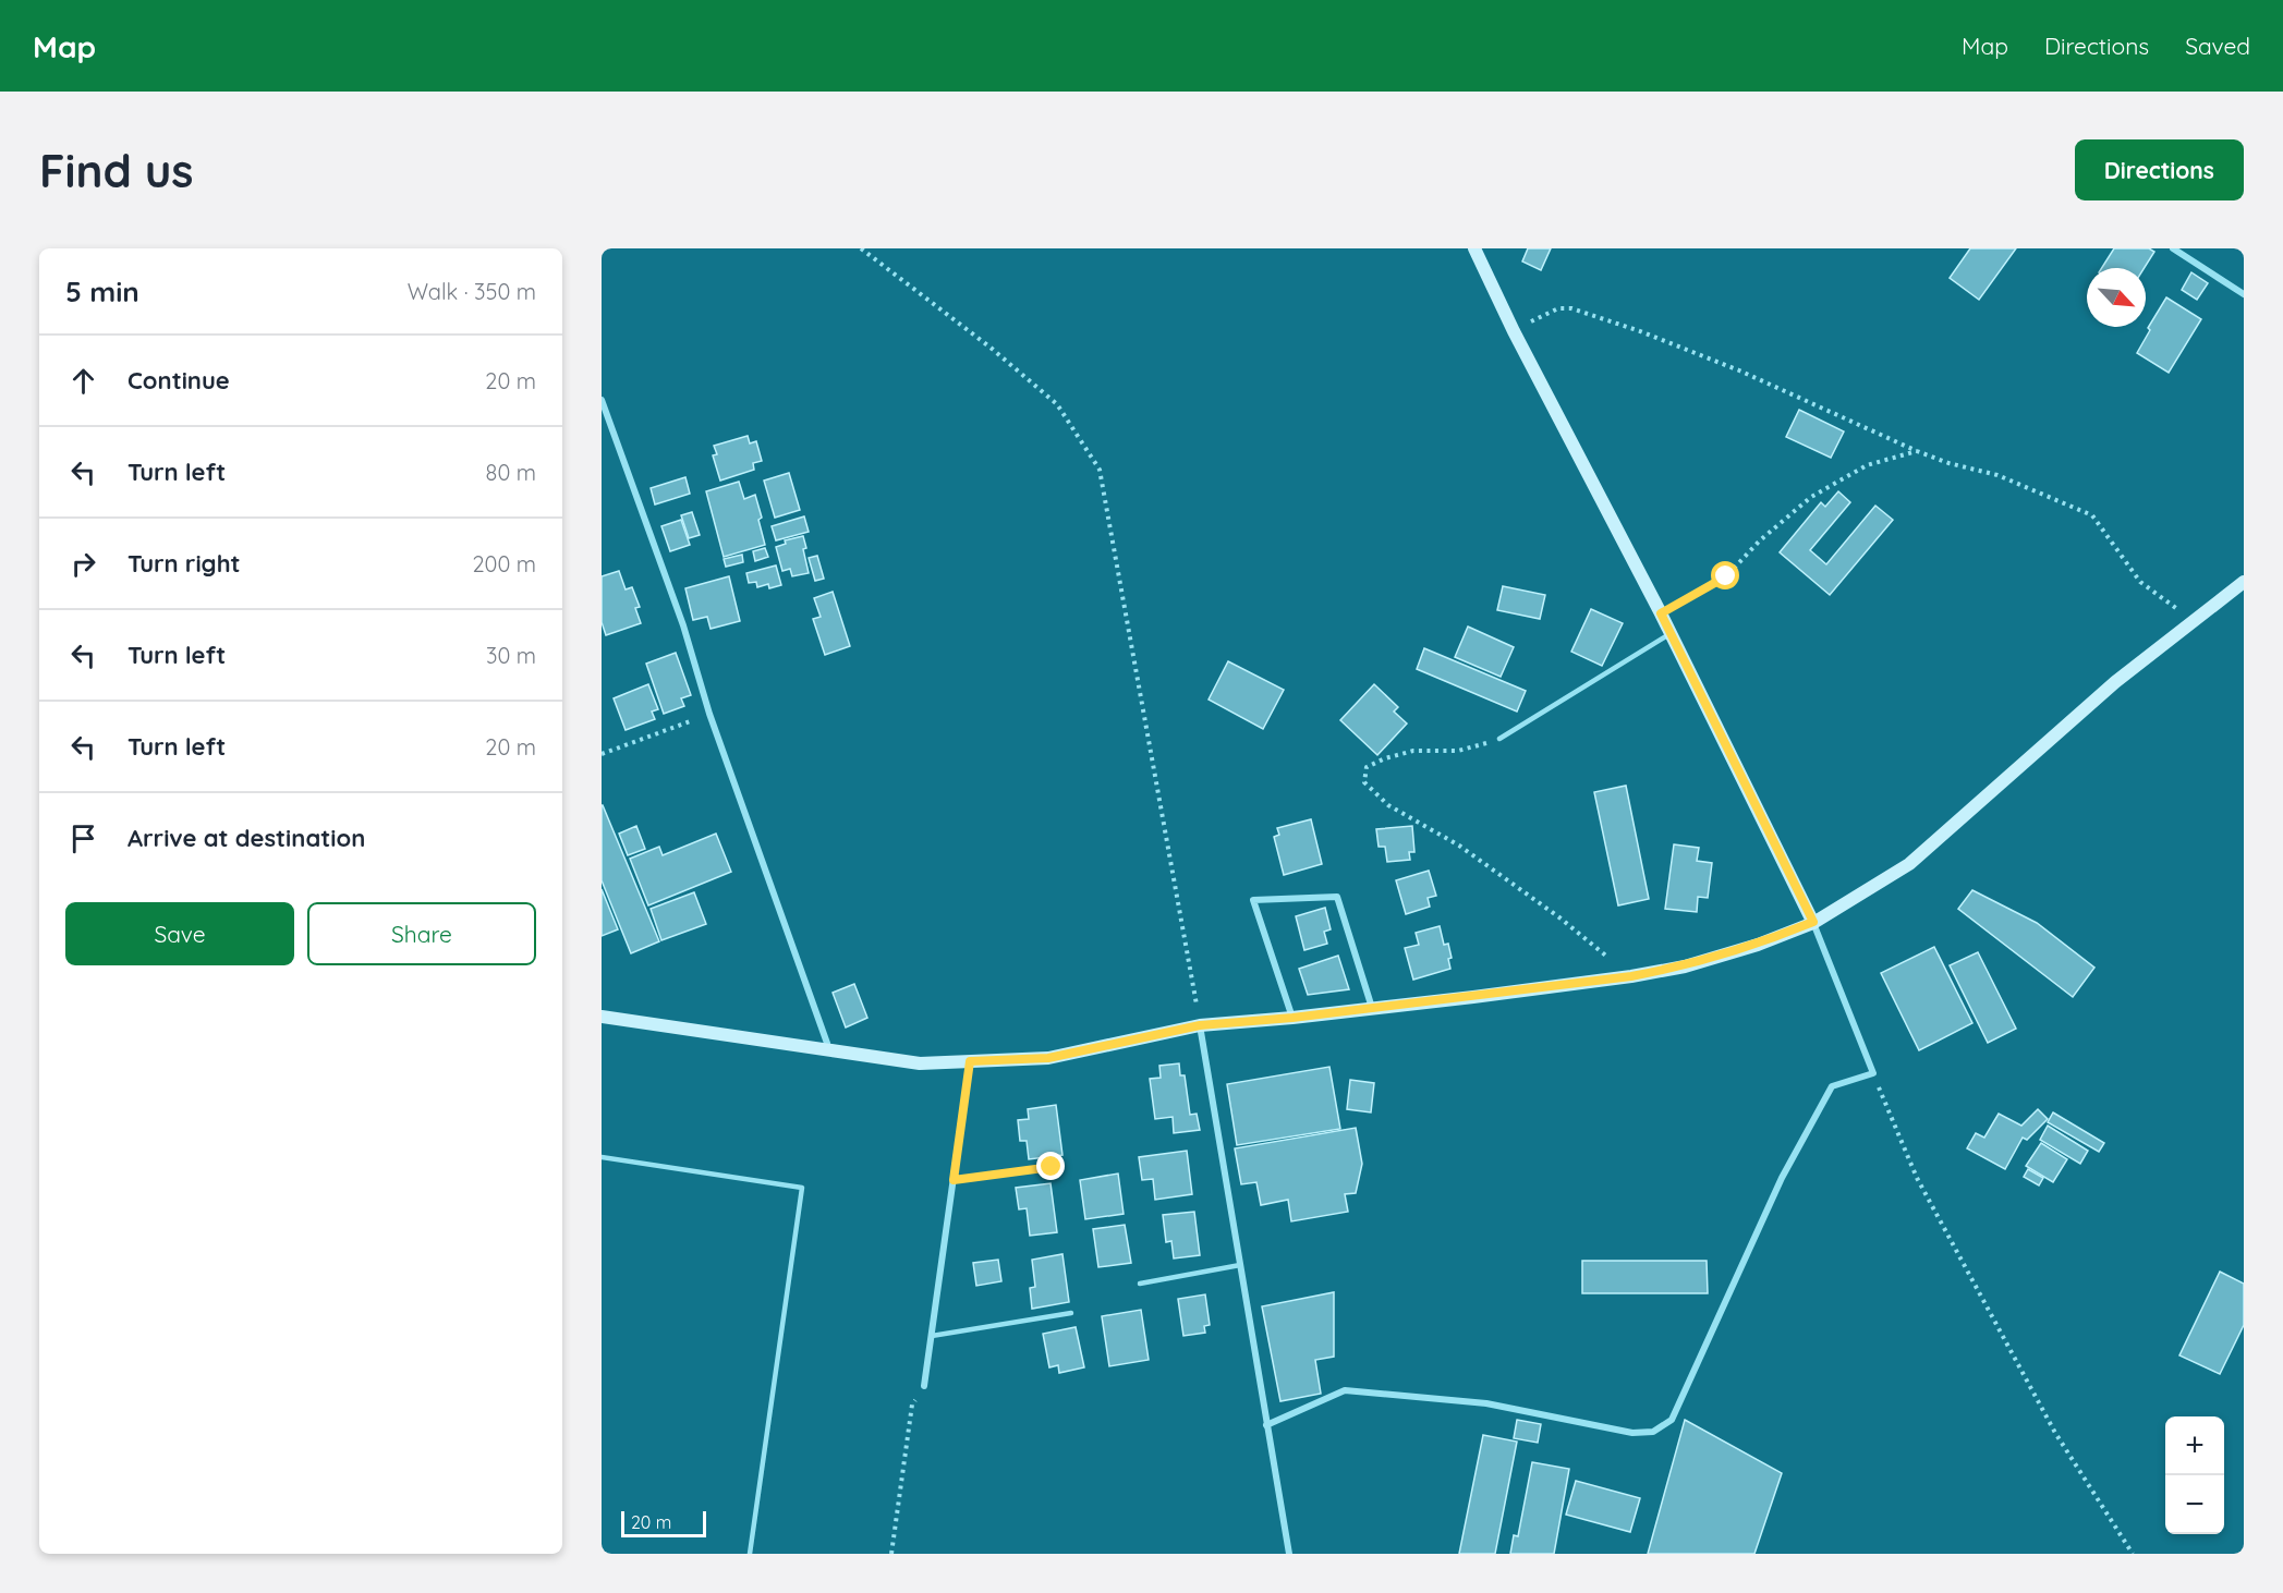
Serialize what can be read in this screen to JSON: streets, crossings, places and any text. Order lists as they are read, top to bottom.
{
  "scale_bar": "20 m",
  "north": "bottom right",
  "page": {
    "header": "Map",
    "nav": ["Map", "Directions", "Saved"],
    "buttons": [
      "Directions",
      ["Save", "Share"]
    ],
    "title": "Find us",
    "heading": ["5 min", "Walk · 350 m"],
    "list": [
      ["Continue", "20 m"],
      ["Turn left", "80 m"],
      ["Turn right", "200 m"],
      ["Turn left", "30 m"],
      ["Turn left", "20 m"],
      "Arrive at destination"
    ],
    "map_buttons": ["+", "−"],
    "scale": "20 m"
  }
}
